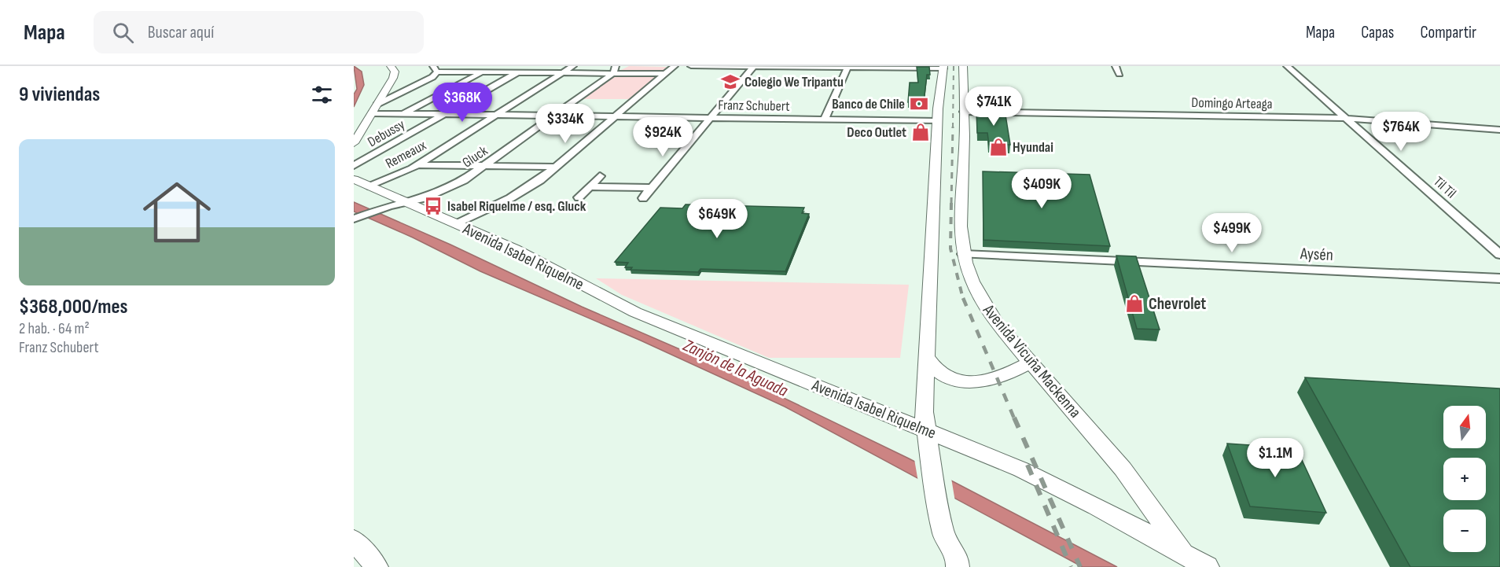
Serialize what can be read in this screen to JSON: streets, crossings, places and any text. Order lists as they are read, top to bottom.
{
  "streets": {
    "main road": ["Avenida Isabel Riquelme", "Avenida Vicuña Mackenna"],
    "street": [
      "Domingo Arteaga",
      "Franz Schubert",
      "Debussy",
      "Remeaux",
      "Gluck",
      "Til Til",
      "Aysén"
    ]
  },
  "crossings": [
    ["Domingo Arteaga", "Franz Schubert"],
    ["Domingo Arteaga", "Til Til"],
    ["Domingo Arteaga", "Avenida Vicuña Mackenna"],
    ["Franz Schubert", "Debussy"],
    ["Franz Schubert", "Remeaux"],
    ["Franz Schubert", "Gluck"],
    ["Franz Schubert", "Avenida Vicuña Mackenna"],
    ["Remeaux", "Avenida Isabel Riquelme"],
    ["Gluck", "Avenida Isabel Riquelme"],
    ["Aysén", "Avenida Vicuña Mackenna"],
    ["Avenida Isabel Riquelme", "Avenida Vicuña Mackenna"]
  ],
  "water": ["Zanjón de la Aguada"],
  "places": {
    "school or university": ["Colegio We Tripantu"],
    "bank": ["Banco de Chile"],
    "shop": ["Deco Outlet", "Hyundai", "Chevrolet"],
    "bus stop": ["Isabel Riquelme / esq. Gluck"]
  },
  "north": "top",
  "page": {
    "header": "Mapa",
    "search": "Buscar aquí",
    "nav": ["Mapa", "Capas", "Compartir"],
    "heading": "9 viviendas",
    "price": [
      "$368K",
      "$741K",
      "$334K",
      "$764K",
      "$924K",
      "$409K",
      "$649K",
      "$499K",
      "$1.1M"
    ],
    "list": [
      {
        "name": "$368,000/mes",
        "note": "2 hab. · 64 m² · Franz Schubert"
      }
    ],
    "map_buttons": ["+", "−"]
  }
}
